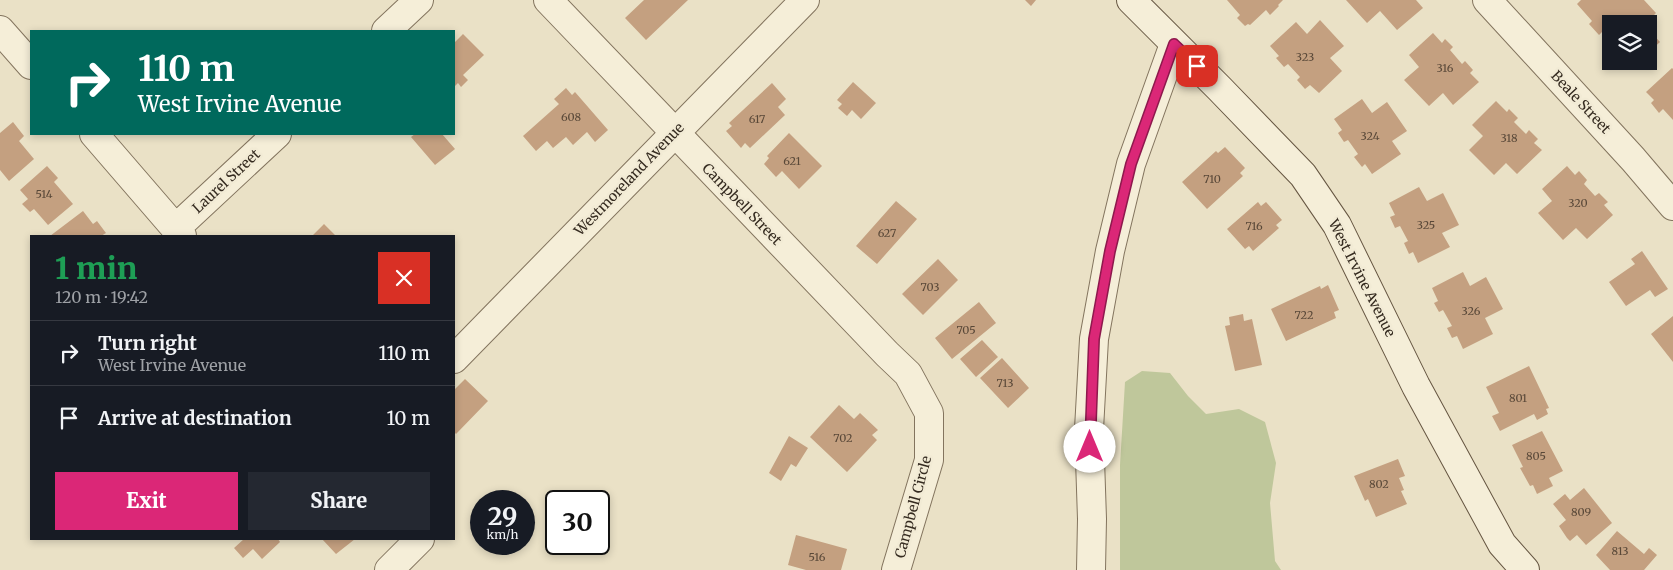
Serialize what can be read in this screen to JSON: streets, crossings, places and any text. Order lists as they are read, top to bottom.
{
  "streets": {
    "street": [
      "Beale Street",
      "Westmoreland Avenue",
      "Laurel Street",
      "Campbell Street",
      "West Irvine Avenue",
      "Campbell Circle"
    ]
  },
  "crossings": [
    ["Westmoreland Avenue", "Campbell Street"],
    ["Campbell Street", "Campbell Circle"]
  ],
  "house_numbers": [
    "323",
    "316",
    "608",
    "617",
    "324",
    "318",
    "621",
    "710",
    "514",
    "320",
    "325",
    "716",
    "627",
    "703",
    "326",
    "722",
    "705",
    "713",
    "801",
    "702",
    "805",
    "802",
    "809",
    "813",
    "516"
  ],
  "page": {
    "turn": ["110 m", "West Irvine Avenue"],
    "heading": ["1 min", "120 m · 19:42"],
    "list": [
      {
        "name": "Turn right",
        "note": "West Irvine Avenue",
        "value": "110 m"
      },
      {
        "name": "Arrive at destination",
        "value": "10 m"
      }
    ],
    "buttons": ["Exit", "Share"],
    "speed": "29 km/h",
    "limit": "30"
  }
}
